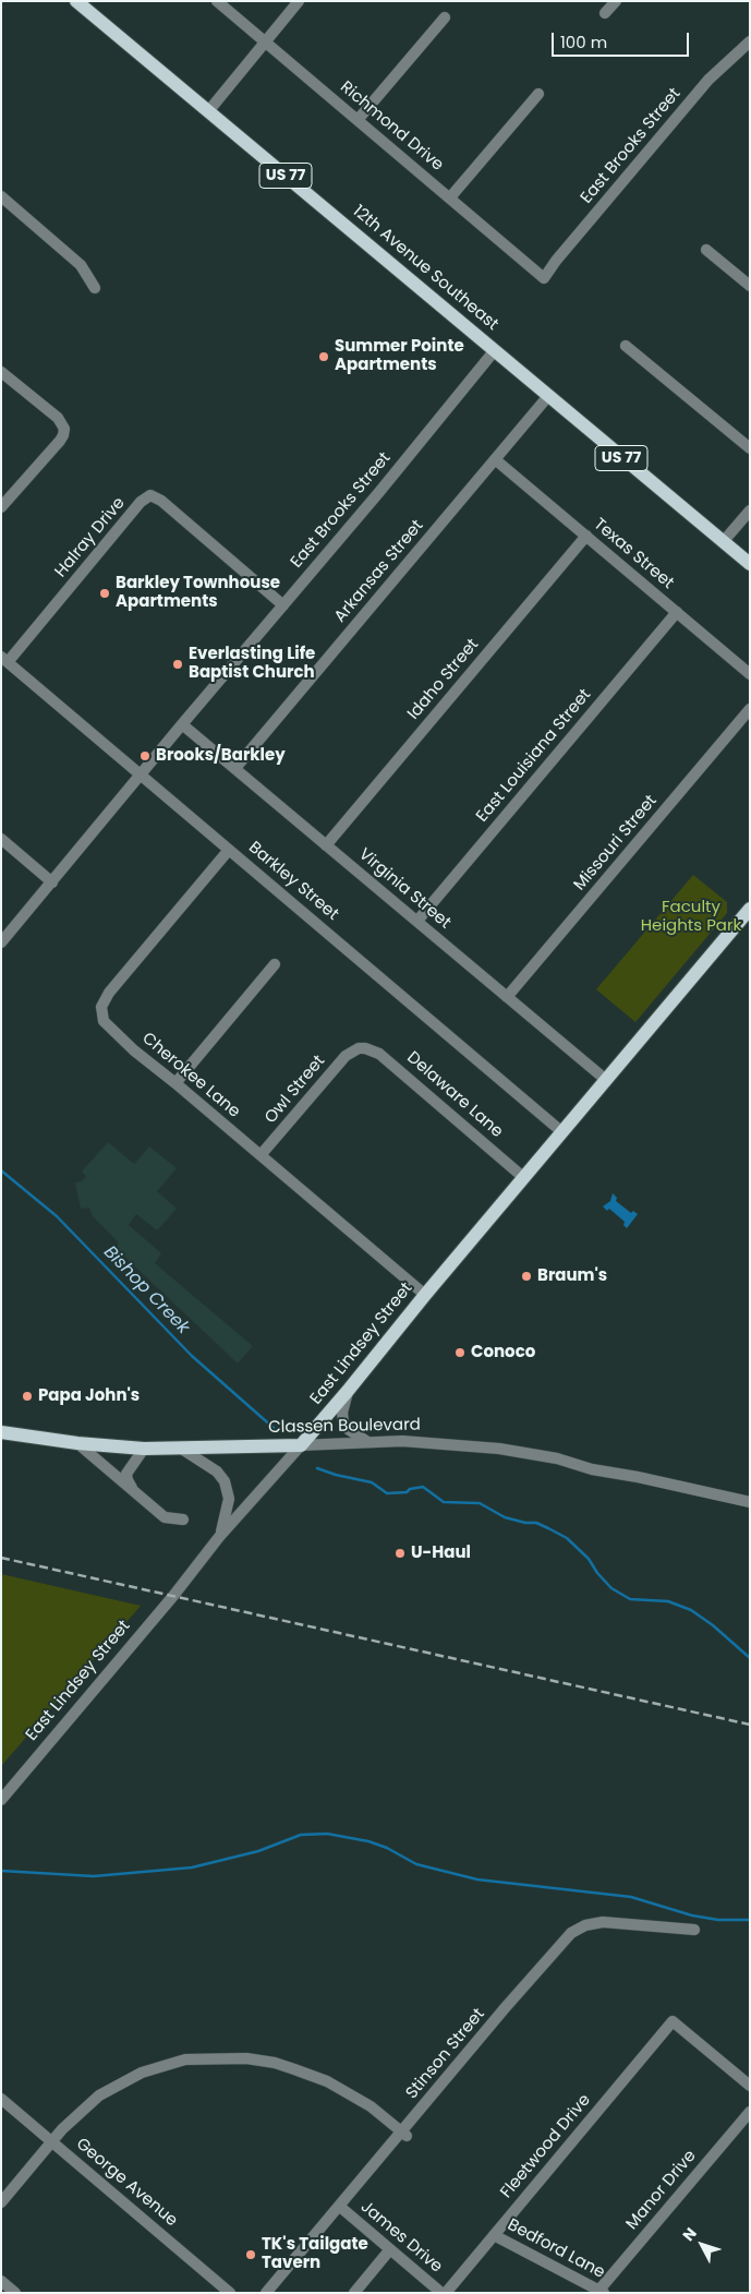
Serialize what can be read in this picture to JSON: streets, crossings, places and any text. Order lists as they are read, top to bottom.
{
  "streets": {
    "main road": [
      "US 77",
      "12th Avenue Southeast",
      "East Lindsey Street",
      "Classen Boulevard"
    ],
    "street": [
      "Richmond Drive",
      "East Brooks Street",
      "Halray Drive",
      "Texas Street",
      "Arkansas Street",
      "Idaho Street",
      "East Louisiana Street",
      "Missouri Street",
      "Barkley Street",
      "Virginia Street",
      "Cherokee Lane",
      "Owl Street",
      "Delaware Lane",
      "Stinson Street",
      "Fleetwood Drive",
      "George Avenue",
      "Manor Drive",
      "James Drive",
      "Bedford Lane"
    ]
  },
  "crossings": [
    ["Richmond Drive", "East Brooks Street"],
    ["East Brooks Street", "12th Avenue Southeast"],
    ["East Brooks Street", "Halray Drive"],
    ["East Brooks Street", "Barkley Street"],
    ["East Brooks Street", "Virginia Street"],
    ["12th Avenue Southeast", "Arkansas Street"],
    ["Halray Drive", "Barkley Street"],
    ["Texas Street", "Arkansas Street"],
    ["Texas Street", "Idaho Street"],
    ["Texas Street", "East Louisiana Street"],
    ["Arkansas Street", "Virginia Street"],
    ["Idaho Street", "Virginia Street"],
    ["East Louisiana Street", "Virginia Street"],
    ["Missouri Street", "Virginia Street"],
    ["Barkley Street", "Cherokee Lane"],
    ["Barkley Street", "East Lindsey Street"],
    ["Virginia Street", "East Lindsey Street"],
    ["Cherokee Lane", "Owl Street"],
    ["Cherokee Lane", "East Lindsey Street"],
    ["Owl Street", "Delaware Lane"],
    ["Delaware Lane", "East Lindsey Street"],
    ["East Lindsey Street", "Classen Boulevard"],
    ["Stinson Street", "James Drive"],
    ["Fleetwood Drive", "Bedford Lane"],
    ["Manor Drive", "Bedford Lane"]
  ],
  "water": ["Bishop Creek"],
  "parks": ["Faculty Heights Park"],
  "places": [
    "Summer Pointe Apartments",
    "Barkley Townhouse Apartments",
    "Everlasting Life Baptist Church",
    "Brooks/Barkley",
    "Braum's",
    "Conoco",
    "Papa John's",
    "U-Haul",
    "TK's Tailgate Tavern"
  ],
  "scale_bar": "100 m",
  "north": "top left"
}
